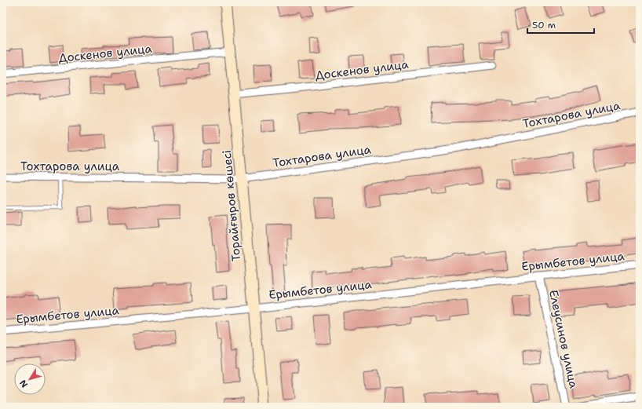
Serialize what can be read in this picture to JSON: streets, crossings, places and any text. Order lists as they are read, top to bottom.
{
  "streets": {
    "street": [
      "Доскенов улица",
      "Тохтарова улица",
      "Торайғыров көшесі",
      "Ерымбетов улица",
      "Елеусинов улица"
    ]
  },
  "crossings": [
    ["Доскенов улица", "Торайғыров көшесі"],
    ["Тохтарова улица", "Торайғыров көшесі"],
    ["Торайғыров көшесі", "Ерымбетов улица"],
    ["Ерымбетов улица", "Елеусинов улица"]
  ],
  "scale_bar": "50 m",
  "north": "bottom left"
}
